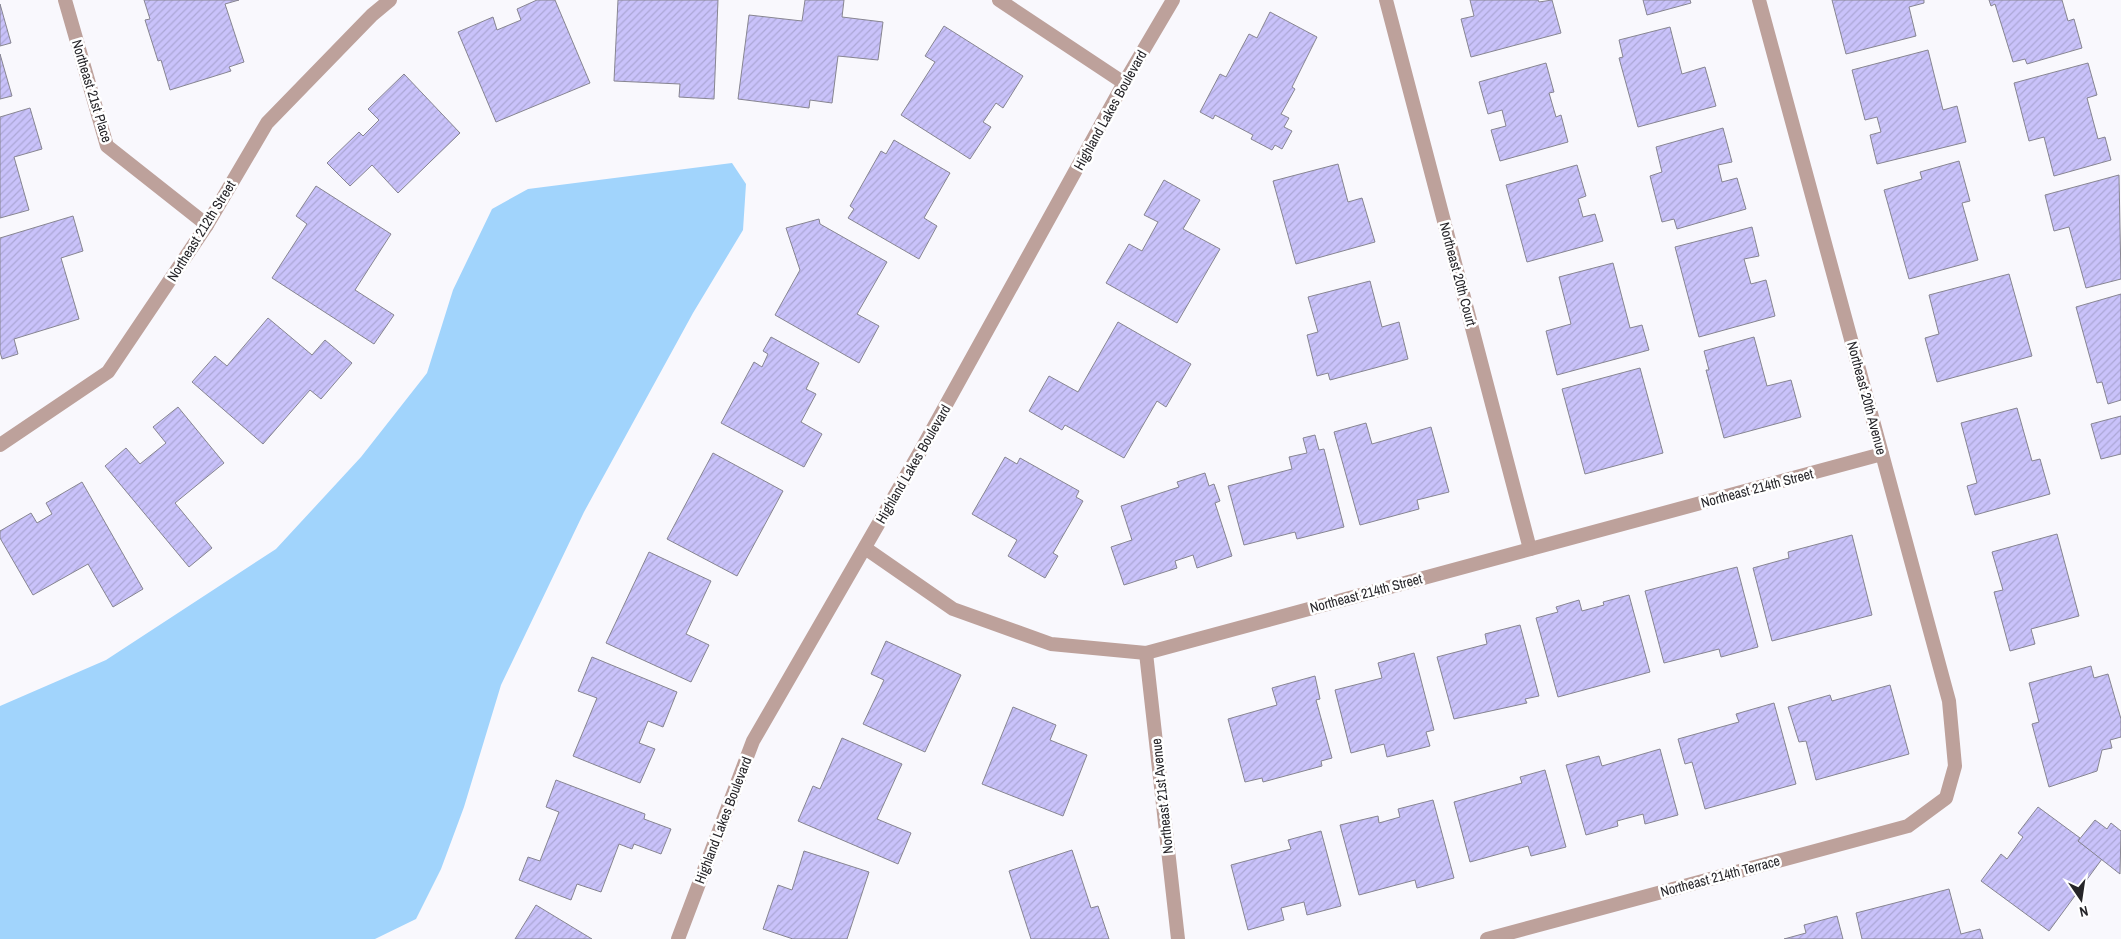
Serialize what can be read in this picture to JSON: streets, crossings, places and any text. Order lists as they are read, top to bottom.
{
  "streets": {
    "street": [
      "Northeast 21st Place",
      "Highland Lakes Boulevard",
      "Northeast 212th Street",
      "Northeast 20th Court",
      "Northeast 20th Avenue",
      "Northeast 214th Street",
      "Northeast 21st Avenue",
      "Northeast 214th Terrace"
    ]
  },
  "crossings": [
    ["Northeast 21st Place", "Northeast 212th Street"],
    ["Highland Lakes Boulevard", "Northeast 214th Street"],
    ["Northeast 20th Court", "Northeast 214th Street"],
    ["Northeast 20th Avenue", "Northeast 214th Street"],
    ["Northeast 20th Avenue", "Northeast 214th Terrace"],
    ["Northeast 214th Street", "Northeast 21st Avenue"]
  ],
  "north": "bottom"
}
